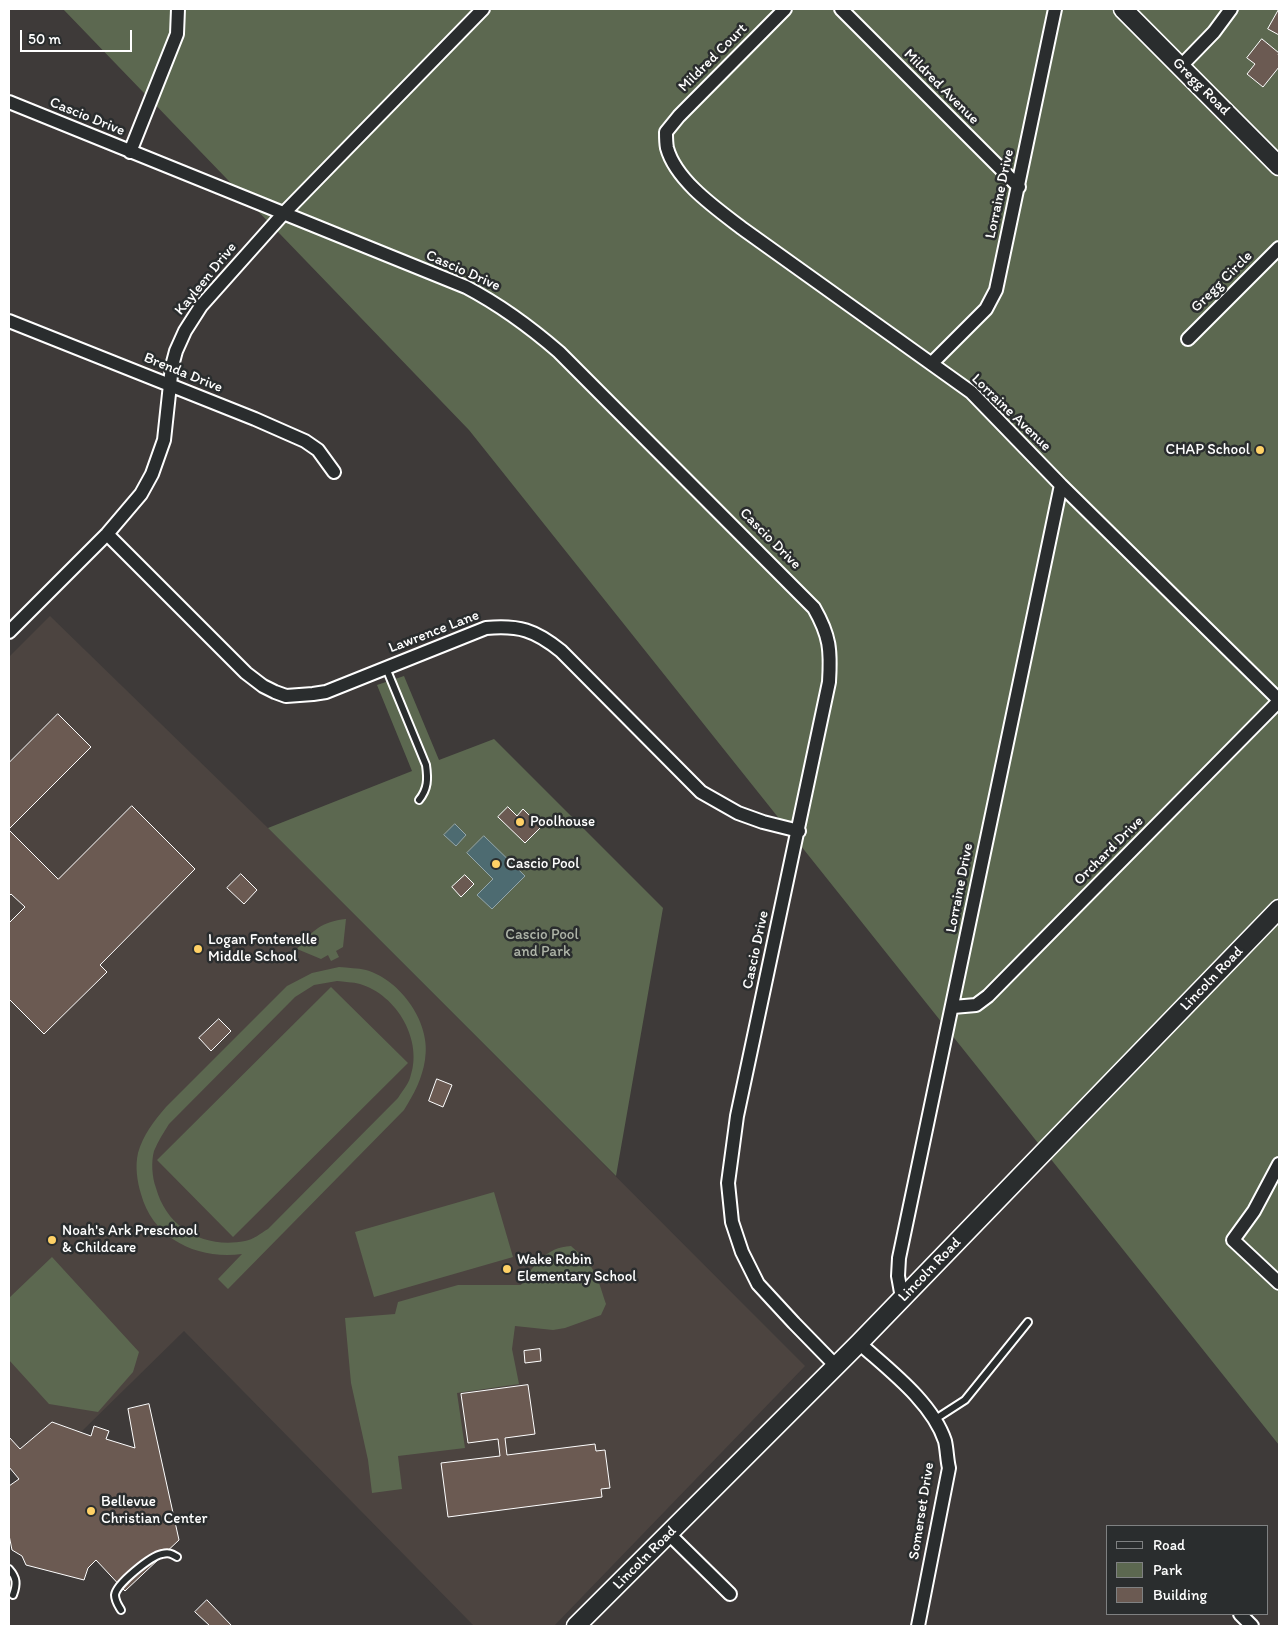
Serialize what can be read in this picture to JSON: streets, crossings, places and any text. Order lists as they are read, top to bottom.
{
  "streets": {
    "main road": ["Gregg Road", "Lincoln Road"],
    "street": [
      "Mildred Court",
      "Mildred Avenue",
      "Cascio Drive",
      "Lorraine Drive",
      "Kayleen Drive",
      "Gregg Circle",
      "Brenda Drive",
      "Lorraine Avenue",
      "Lawrence Lane",
      "Orchard Drive",
      "Somerset Drive"
    ]
  },
  "crossings": [
    ["Mildred Court", "Lorraine Avenue"],
    ["Mildred Avenue", "Lorraine Drive"],
    ["Cascio Drive", "Kayleen Drive"],
    ["Cascio Drive", "Lawrence Lane"],
    ["Cascio Drive", "Lincoln Road"],
    ["Lorraine Drive", "Lorraine Avenue"],
    ["Lorraine Drive", "Orchard Drive"],
    ["Lorraine Drive", "Lincoln Road"],
    ["Kayleen Drive", "Brenda Drive"],
    ["Kayleen Drive", "Lawrence Lane"],
    ["Lorraine Avenue", "Orchard Drive"],
    ["Lincoln Road", "Somerset Drive"]
  ],
  "parks": ["Cascio Pool and Park"],
  "places": [
    "CHAP School",
    "Poolhouse",
    "Cascio Pool",
    "Logan Fontenelle Middle School",
    "Noah's Ark Preschool & Childcare",
    "Wake Robin Elementary School",
    "Bellevue Christian Center"
  ],
  "legend": ["Road", "Park", "Building"],
  "scale_bar": "50 m"
}
